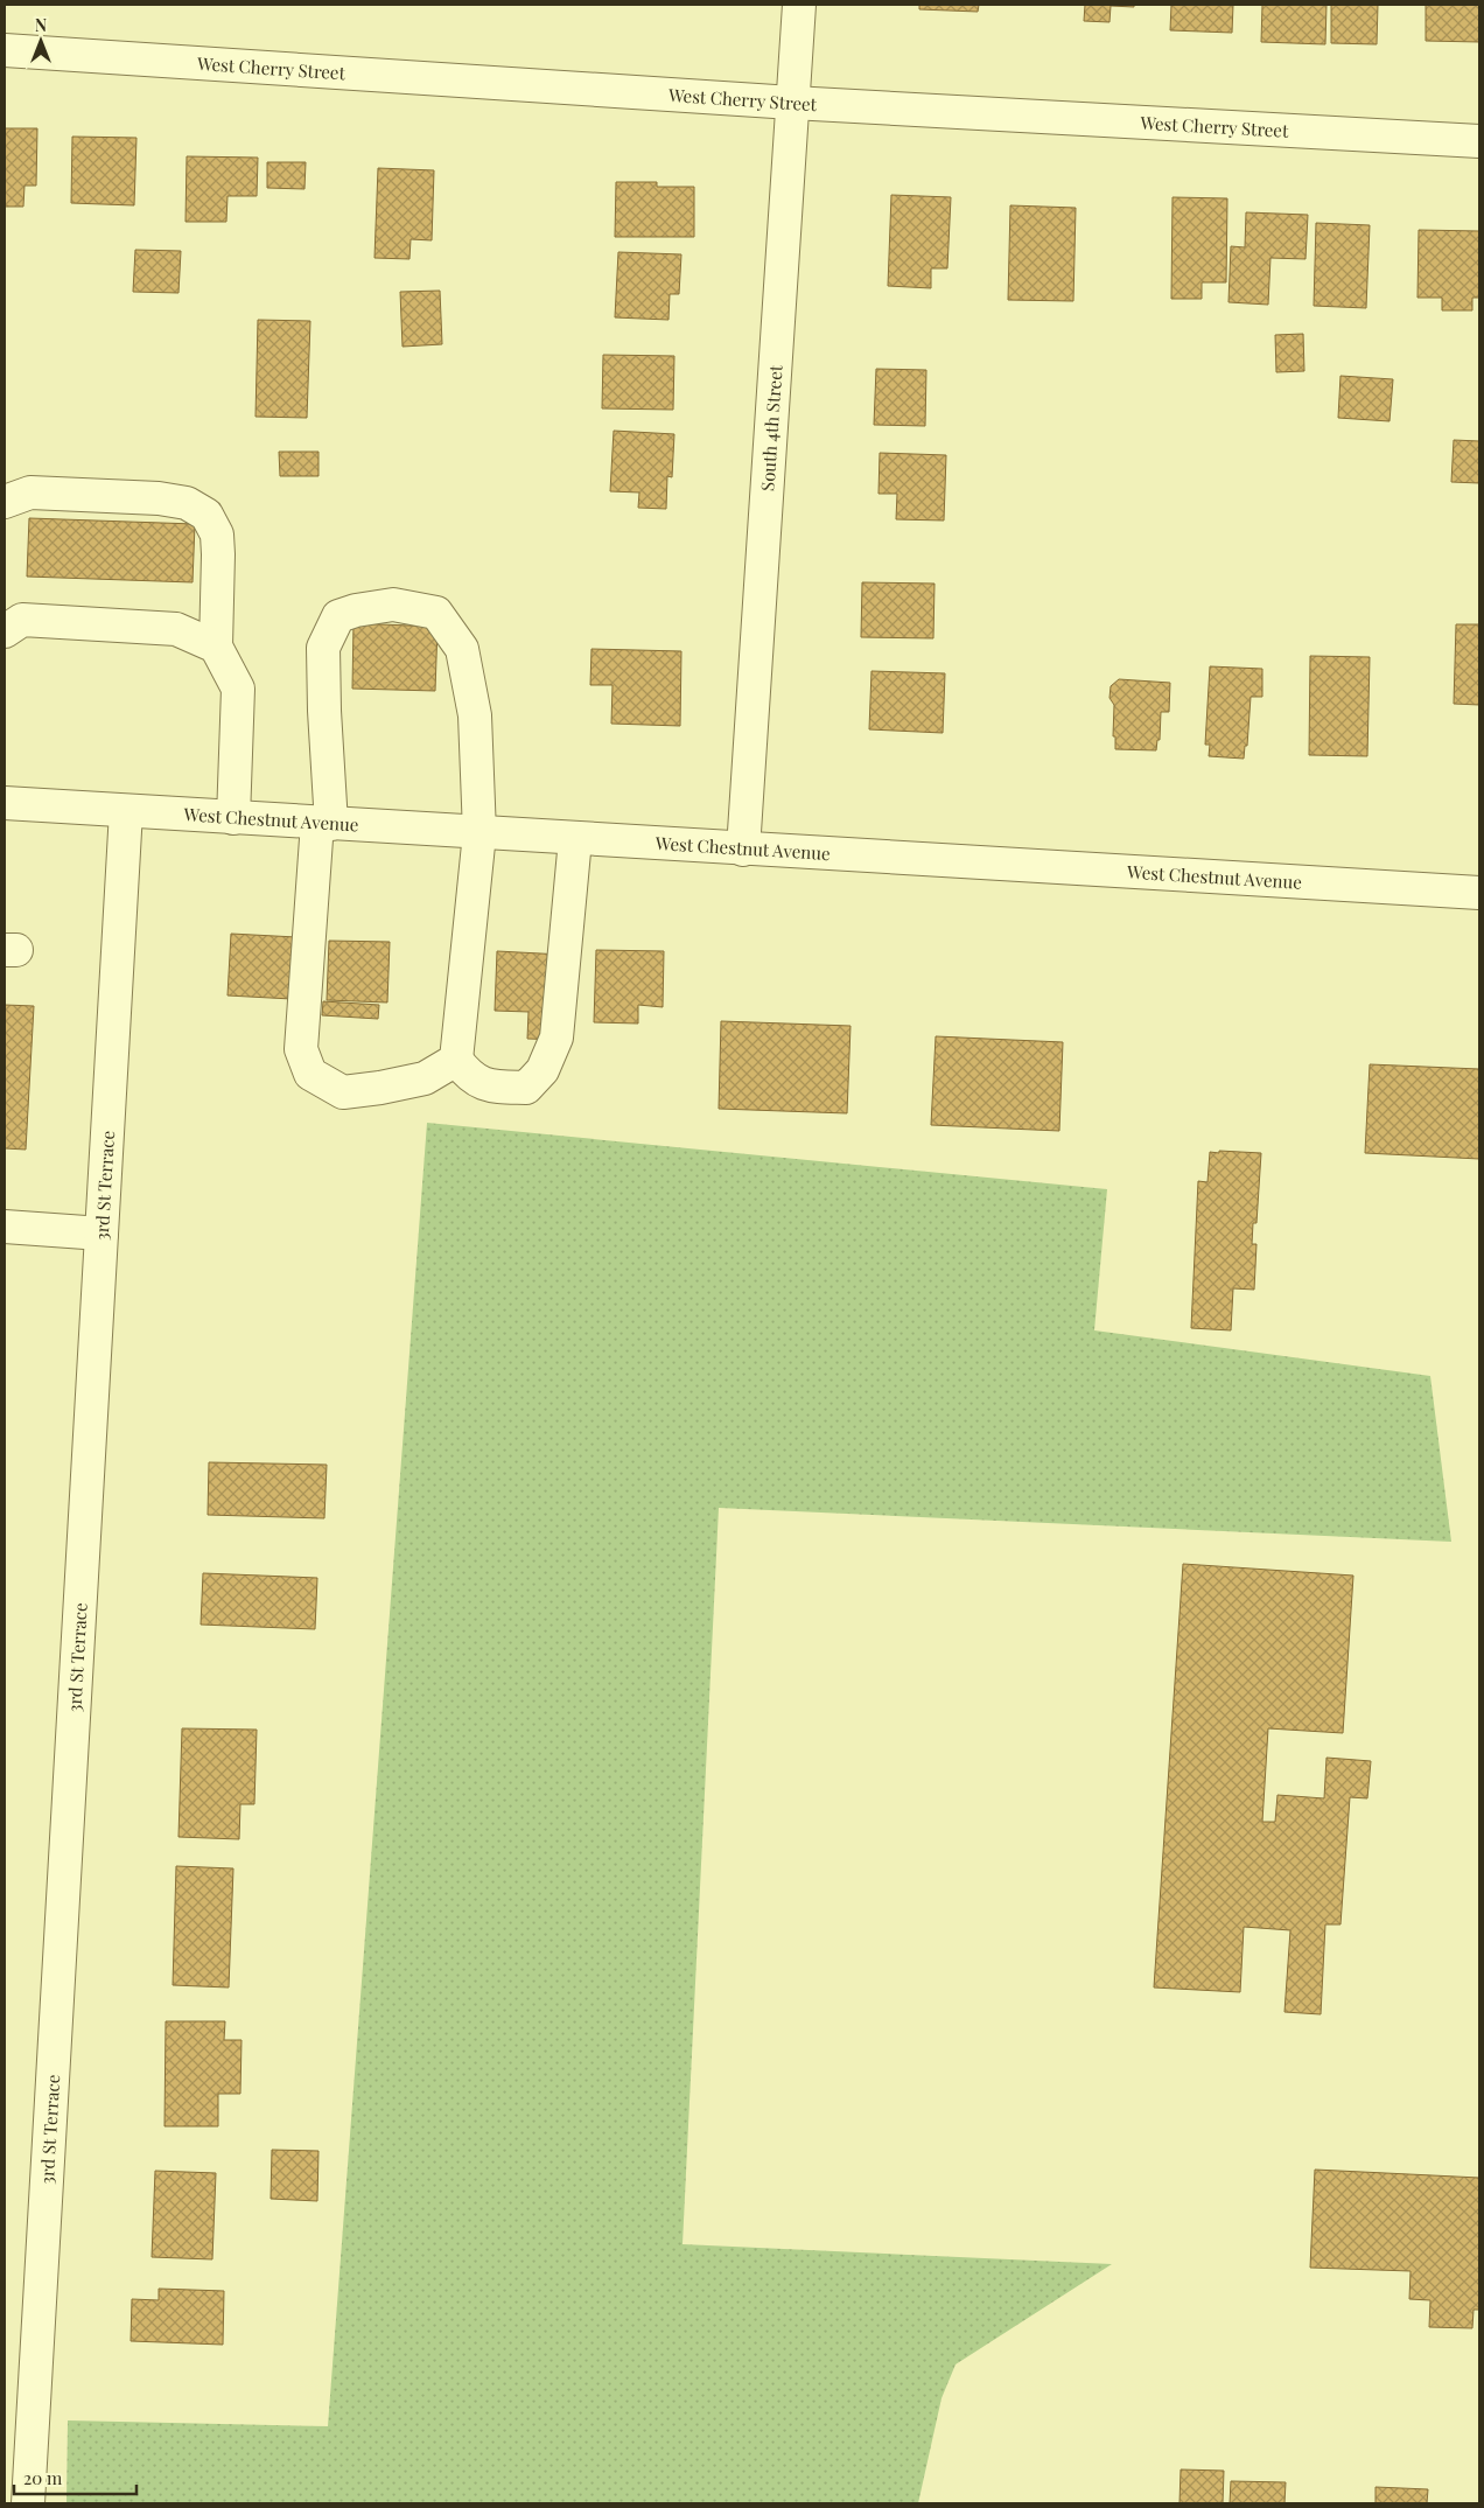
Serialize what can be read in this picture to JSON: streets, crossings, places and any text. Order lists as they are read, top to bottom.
{
  "streets": {
    "street": [
      "West Cherry Street",
      "South 4th Street",
      "West Chestnut Avenue",
      "3rd St Terrace"
    ]
  },
  "crossings": [
    ["West Cherry Street", "South 4th Street"],
    ["South 4th Street", "West Chestnut Avenue"],
    ["West Chestnut Avenue", "3rd St Terrace"]
  ],
  "scale_bar": "20 m",
  "north": "top"
}
